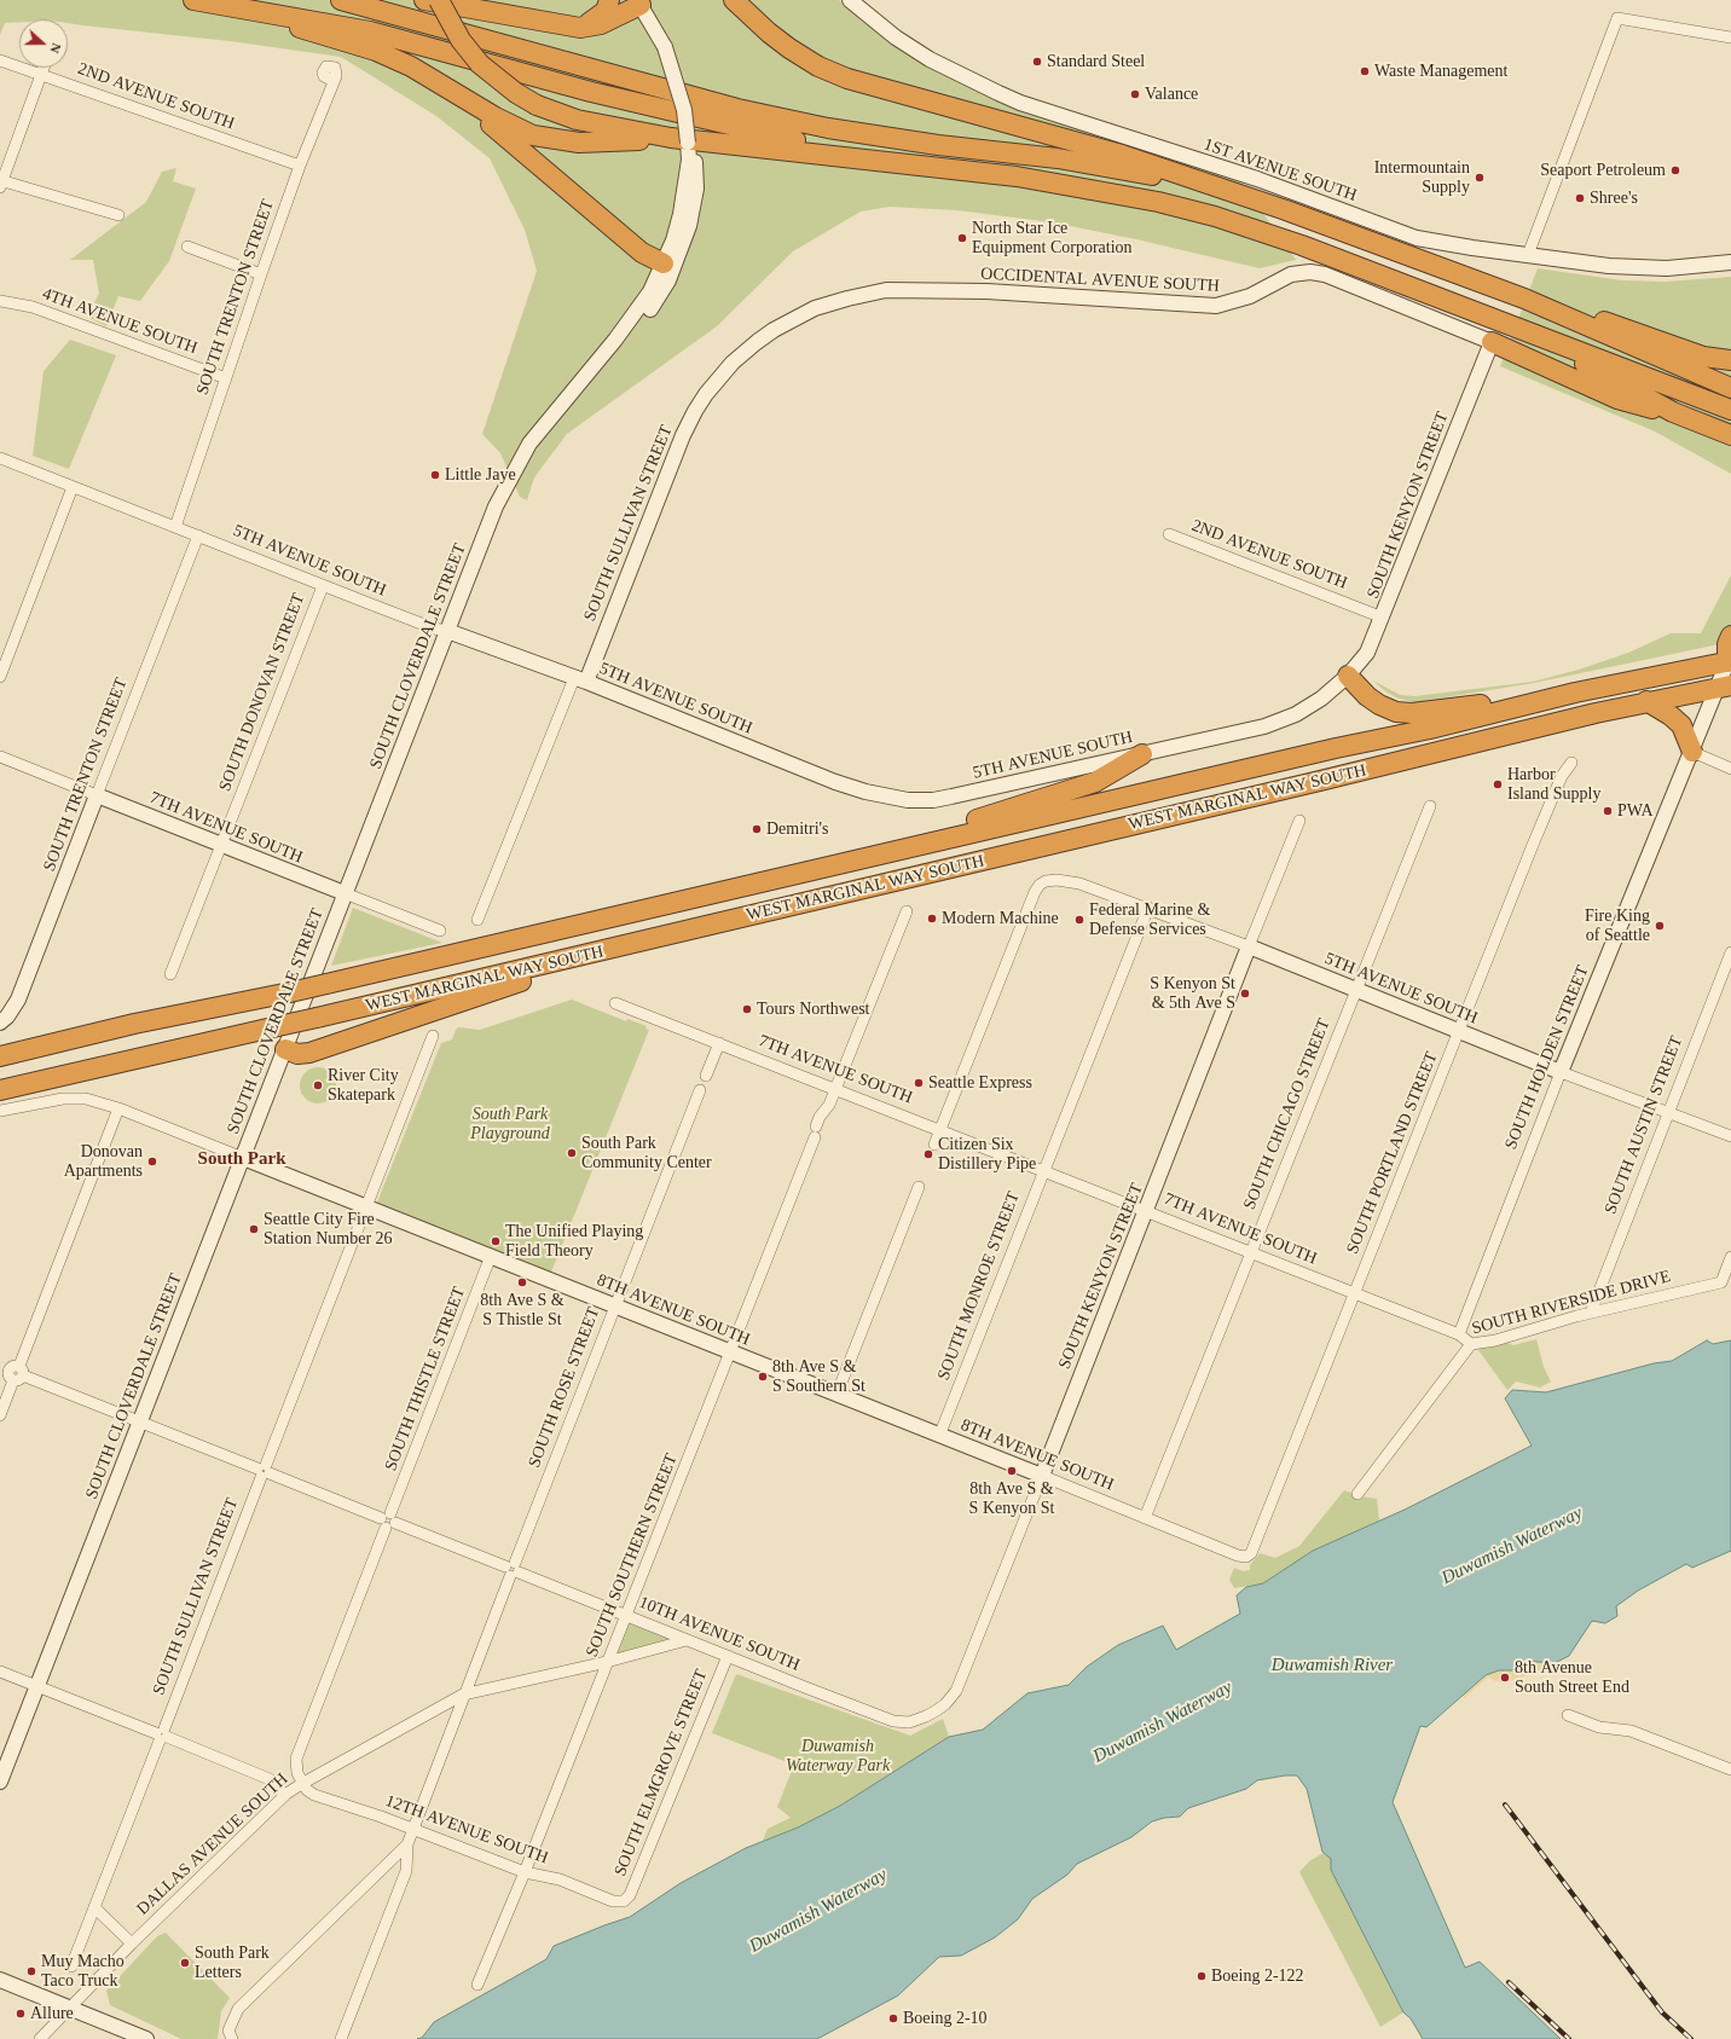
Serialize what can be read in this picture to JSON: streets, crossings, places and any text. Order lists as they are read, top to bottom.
{
  "streets": {
    "highway": ["WEST MARGINAL WAY SOUTH"],
    "street": [
      "2ND AVENUE SOUTH",
      "1ST AVENUE SOUTH",
      "OCCIDENTAL AVENUE SOUTH",
      "SOUTH TRENTON STREET",
      "4TH AVENUE SOUTH",
      "SOUTH KENYON STREET",
      "SOUTH SULLIVAN STREET",
      "5TH AVENUE SOUTH",
      "SOUTH CLOVERDALE STREET",
      "SOUTH DONOVAN STREET",
      "7TH AVENUE SOUTH",
      "SOUTH HOLDEN STREET",
      "SOUTH CHICAGO STREET",
      "SOUTH AUSTIN STREET",
      "SOUTH PORTLAND STREET",
      "SOUTH MONROE STREET",
      "SOUTH RIVERSIDE DRIVE",
      "8TH AVENUE SOUTH",
      "SOUTH THISTLE STREET",
      "SOUTH ROSE STREET",
      "SOUTH SOUTHERN STREET",
      "10TH AVENUE SOUTH",
      "SOUTH ELMGROVE STREET",
      "12TH AVENUE SOUTH",
      "DALLAS AVENUE SOUTH"
    ]
  },
  "crossings": [
    ["2ND AVENUE SOUTH", "SOUTH TRENTON STREET"],
    ["2ND AVENUE SOUTH", "SOUTH KENYON STREET"],
    ["OCCIDENTAL AVENUE SOUTH", "SOUTH KENYON STREET"],
    ["OCCIDENTAL AVENUE SOUTH", "SOUTH SULLIVAN STREET"],
    ["SOUTH TRENTON STREET", "4TH AVENUE SOUTH"],
    ["SOUTH TRENTON STREET", "5TH AVENUE SOUTH"],
    ["SOUTH TRENTON STREET", "7TH AVENUE SOUTH"],
    ["SOUTH KENYON STREET", "5TH AVENUE SOUTH"],
    ["SOUTH KENYON STREET", "7TH AVENUE SOUTH"],
    ["SOUTH KENYON STREET", "8TH AVENUE SOUTH"],
    ["SOUTH KENYON STREET", "10TH AVENUE SOUTH"],
    ["SOUTH SULLIVAN STREET", "5TH AVENUE SOUTH"],
    ["SOUTH SULLIVAN STREET", "8TH AVENUE SOUTH"],
    ["SOUTH SULLIVAN STREET", "10TH AVENUE SOUTH"],
    ["5TH AVENUE SOUTH", "SOUTH CLOVERDALE STREET"],
    ["5TH AVENUE SOUTH", "SOUTH DONOVAN STREET"],
    ["5TH AVENUE SOUTH", "7TH AVENUE SOUTH"],
    ["5TH AVENUE SOUTH", "SOUTH HOLDEN STREET"],
    ["5TH AVENUE SOUTH", "SOUTH CHICAGO STREET"],
    ["5TH AVENUE SOUTH", "SOUTH AUSTIN STREET"],
    ["5TH AVENUE SOUTH", "SOUTH PORTLAND STREET"],
    ["5TH AVENUE SOUTH", "SOUTH MONROE STREET"],
    ["SOUTH CLOVERDALE STREET", "7TH AVENUE SOUTH"],
    ["SOUTH CLOVERDALE STREET", "8TH AVENUE SOUTH"],
    ["SOUTH CLOVERDALE STREET", "10TH AVENUE SOUTH"],
    ["SOUTH DONOVAN STREET", "7TH AVENUE SOUTH"],
    ["WEST MARGINAL WAY SOUTH", "SOUTH HOLDEN STREET"],
    ["7TH AVENUE SOUTH", "SOUTH HOLDEN STREET"],
    ["7TH AVENUE SOUTH", "SOUTH CHICAGO STREET"],
    ["7TH AVENUE SOUTH", "SOUTH PORTLAND STREET"],
    ["7TH AVENUE SOUTH", "SOUTH MONROE STREET"],
    ["7TH AVENUE SOUTH", "SOUTH RIVERSIDE DRIVE"],
    ["7TH AVENUE SOUTH", "SOUTH SOUTHERN STREET"],
    ["SOUTH CHICAGO STREET", "8TH AVENUE SOUTH"],
    ["SOUTH AUSTIN STREET", "SOUTH RIVERSIDE DRIVE"],
    ["SOUTH PORTLAND STREET", "8TH AVENUE SOUTH"],
    ["SOUTH MONROE STREET", "8TH AVENUE SOUTH"],
    ["8TH AVENUE SOUTH", "SOUTH THISTLE STREET"],
    ["8TH AVENUE SOUTH", "SOUTH ROSE STREET"],
    ["8TH AVENUE SOUTH", "SOUTH SOUTHERN STREET"],
    ["SOUTH THISTLE STREET", "10TH AVENUE SOUTH"],
    ["SOUTH THISTLE STREET", "12TH AVENUE SOUTH"],
    ["SOUTH THISTLE STREET", "DALLAS AVENUE SOUTH"],
    ["SOUTH ROSE STREET", "10TH AVENUE SOUTH"],
    ["SOUTH ROSE STREET", "12TH AVENUE SOUTH"],
    ["SOUTH ROSE STREET", "DALLAS AVENUE SOUTH"],
    ["SOUTH SOUTHERN STREET", "10TH AVENUE SOUTH"],
    ["SOUTH SOUTHERN STREET", "12TH AVENUE SOUTH"],
    ["SOUTH SOUTHERN STREET", "DALLAS AVENUE SOUTH"],
    ["10TH AVENUE SOUTH", "SOUTH ELMGROVE STREET"],
    ["10TH AVENUE SOUTH", "DALLAS AVENUE SOUTH"],
    ["SOUTH ELMGROVE STREET", "12TH AVENUE SOUTH"],
    ["12TH AVENUE SOUTH", "DALLAS AVENUE SOUTH"]
  ],
  "districts": ["South Park"],
  "water": ["Duwamish Waterway", "Duwamish River"],
  "parks": ["South Park Playground", "Duwamish Waterway Park"],
  "places": [
    "Standard Steel",
    "Waste Management",
    "Valance",
    "Seaport Petroleum",
    "Intermountain Supply",
    "Shree's",
    "North Star Ice Equipment Corporation",
    "Little Jaye",
    "Harbor Island Supply",
    "PWA",
    "Demitri's",
    "Modern Machine",
    "Federal Marine & Defense Services",
    "Fire King of Seattle",
    "S Kenyon St & 5th Ave S",
    "Tours Northwest",
    "Seattle Express",
    "River City Skatepark",
    "South Park Community Center",
    "Citizen Six Distillery Pipe",
    "Donovan Apartments",
    "Seattle City Fire Station Number 26",
    "The Unified Playing Field Theory",
    "8th Ave S & S Thistle St",
    "8th Ave S & S Southern St",
    "8th Ave S & S Kenyon St",
    "8th Avenue South Street End",
    "South Park Letters",
    "Muy Macho Taco Truck",
    "Boeing 2-122",
    "Allure",
    "Boeing 2-10"
  ],
  "north": "right"
}
